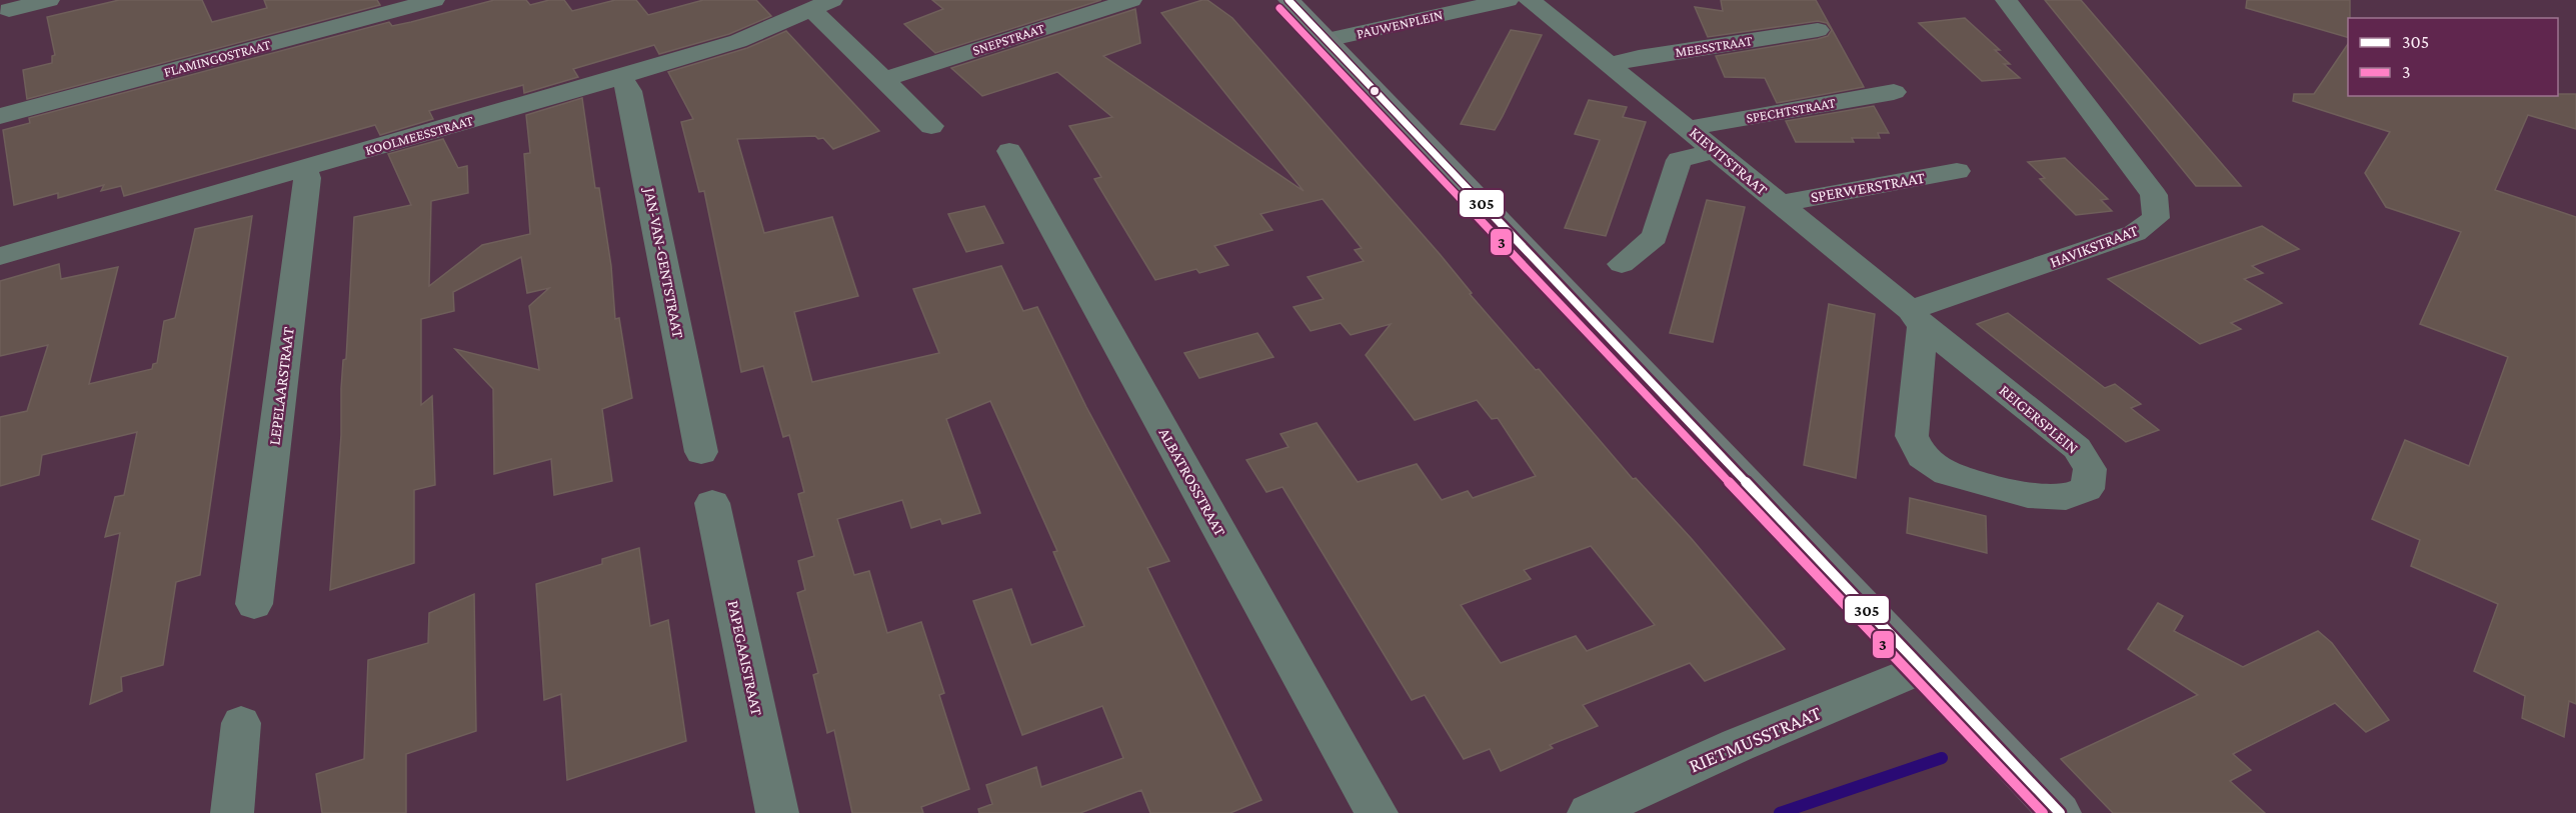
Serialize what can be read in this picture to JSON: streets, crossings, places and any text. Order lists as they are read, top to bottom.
{
  "streets": {
    "street": [
      "PAUWENPLEIN",
      "SNEPSTRAAT",
      "MEESSTRAAT",
      "FLAMINGOSTRAAT",
      "SPECHTSTRAAT",
      "KOOLMEESSTRAAT",
      "KIEVITSTRAAT",
      "SPERWERSTRAAT",
      "HAVIKSTRAAT",
      "JAN-VAN-GENTSTRAAT",
      "LEPELAARSTRAAT",
      "REIGERSPLEIN",
      "ALBATROSSTRAAT",
      "PAPEGAAISTRAAT",
      "RIETMUSSTRAAT"
    ]
  },
  "crossings": [
    ["MEESSTRAAT", "KIEVITSTRAAT"],
    ["SPECHTSTRAAT", "KIEVITSTRAAT"],
    ["KOOLMEESSTRAAT", "JAN-VAN-GENTSTRAAT"],
    ["KOOLMEESSTRAAT", "LEPELAARSTRAAT"],
    ["KIEVITSTRAAT", "SPERWERSTRAAT"],
    ["KIEVITSTRAAT", "HAVIKSTRAAT"],
    ["KIEVITSTRAAT", "REIGERSPLEIN"],
    ["HAVIKSTRAAT", "REIGERSPLEIN"]
  ],
  "lines": ["transit line 305", "transit line 3"],
  "legend": ["305", "3"]
}
